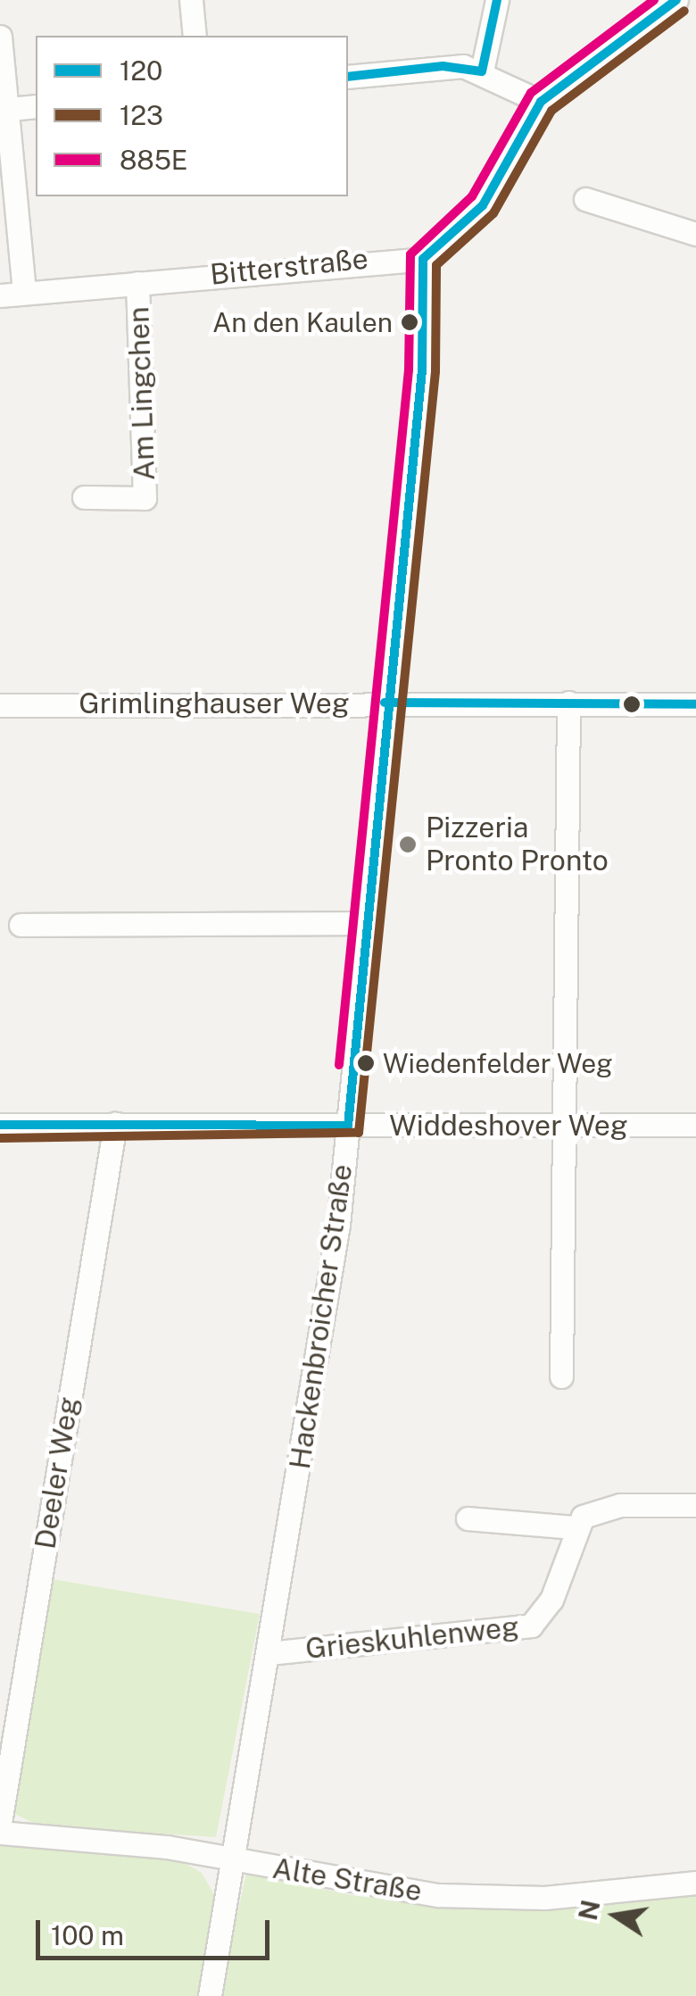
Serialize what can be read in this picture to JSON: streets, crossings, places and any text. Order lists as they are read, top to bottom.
{
  "streets": {
    "street": [
      "Bitterstraße",
      "Am Lingchen",
      "Grimlinghauser Weg",
      "Widdeshover Weg",
      "Hackenbroicher Straße",
      "Deeler Weg",
      "Grieskuhlenweg",
      "Alte Straße"
    ]
  },
  "crossings": [
    ["Bitterstraße", "Am Lingchen"],
    ["Bitterstraße", "Hackenbroicher Straße"],
    ["Grimlinghauser Weg", "Hackenbroicher Straße"],
    ["Widdeshover Weg", "Hackenbroicher Straße"],
    ["Widdeshover Weg", "Deeler Weg"],
    ["Hackenbroicher Straße", "Grieskuhlenweg"],
    ["Hackenbroicher Straße", "Alte Straße"]
  ],
  "places": ["An den Kaulen", "Pizzeria Pronto Pronto", "Wiedenfelder Weg"],
  "lines": ["transit line 120", "transit line 885E", "transit line 123"],
  "legend": ["120", "123", "885E"],
  "scale_bar": "100 m",
  "north": "left"
}
